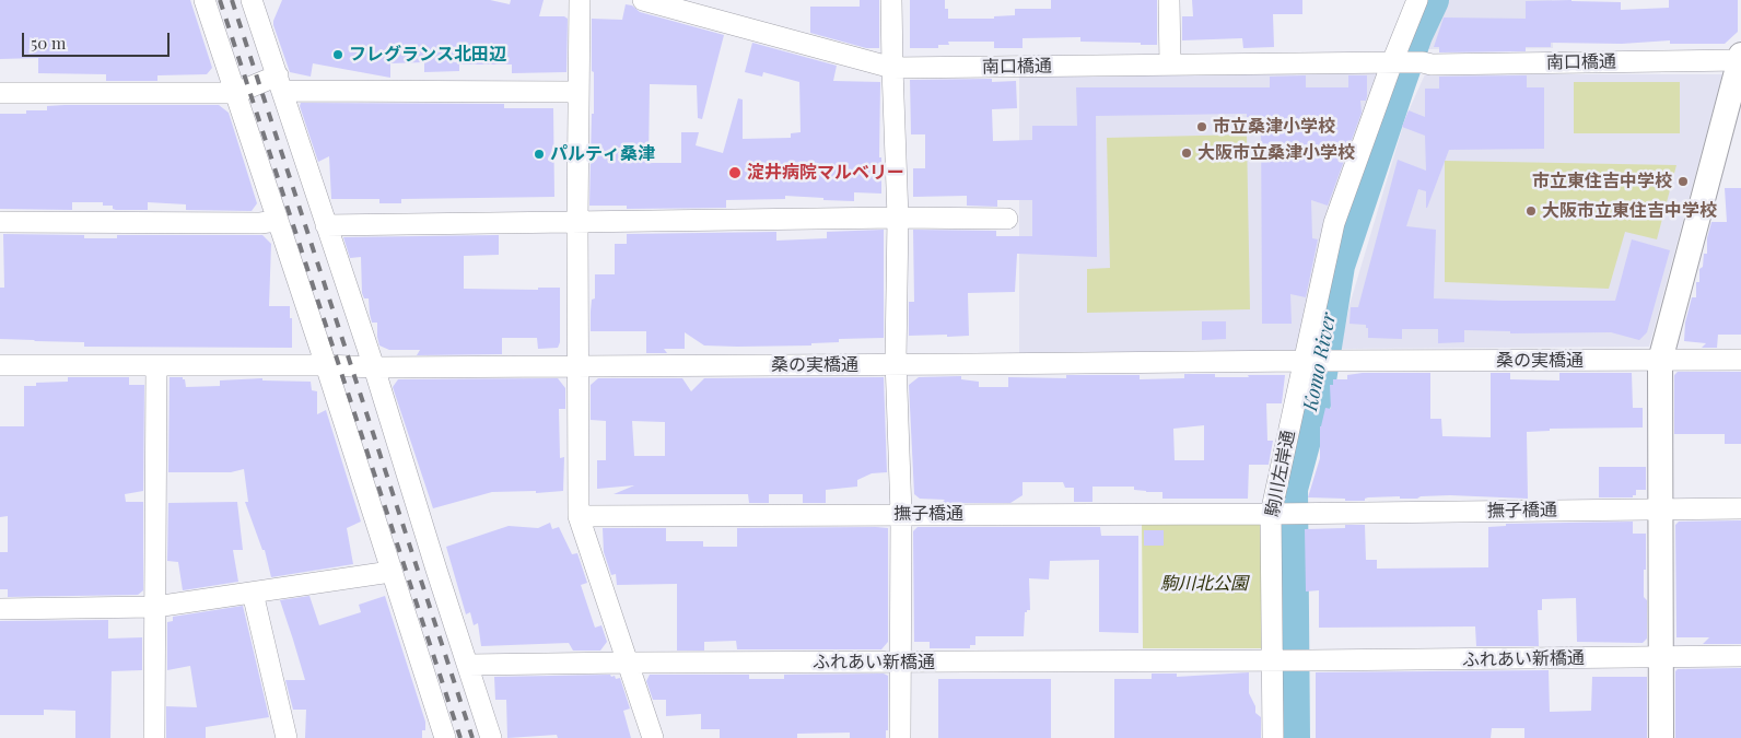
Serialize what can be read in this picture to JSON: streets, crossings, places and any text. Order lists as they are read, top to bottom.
{
  "streets": {
    "street": [
      "南口橋通",
      "桑の実橋通",
      "駒川左岸通",
      "撫子橋通",
      "ふれあい新橋通"
    ]
  },
  "crossings": [
    ["南口橋通", "駒川左岸通"],
    ["桑の実橋通", "駒川左岸通"],
    ["駒川左岸通", "撫子橋通"],
    ["駒川左岸通", "ふれあい新橋通"]
  ],
  "water": ["Komo River"],
  "parks": ["駒川北公園"],
  "places": [
    "フレグランス北田辺",
    "市立桑津小学校",
    "大阪市立桑津小学校",
    "パルティ桑津",
    "淀井病院マルベリー",
    "市立東住吉中学校",
    "大阪市立東住吉中学校"
  ],
  "scale_bar": "50 m"
}
